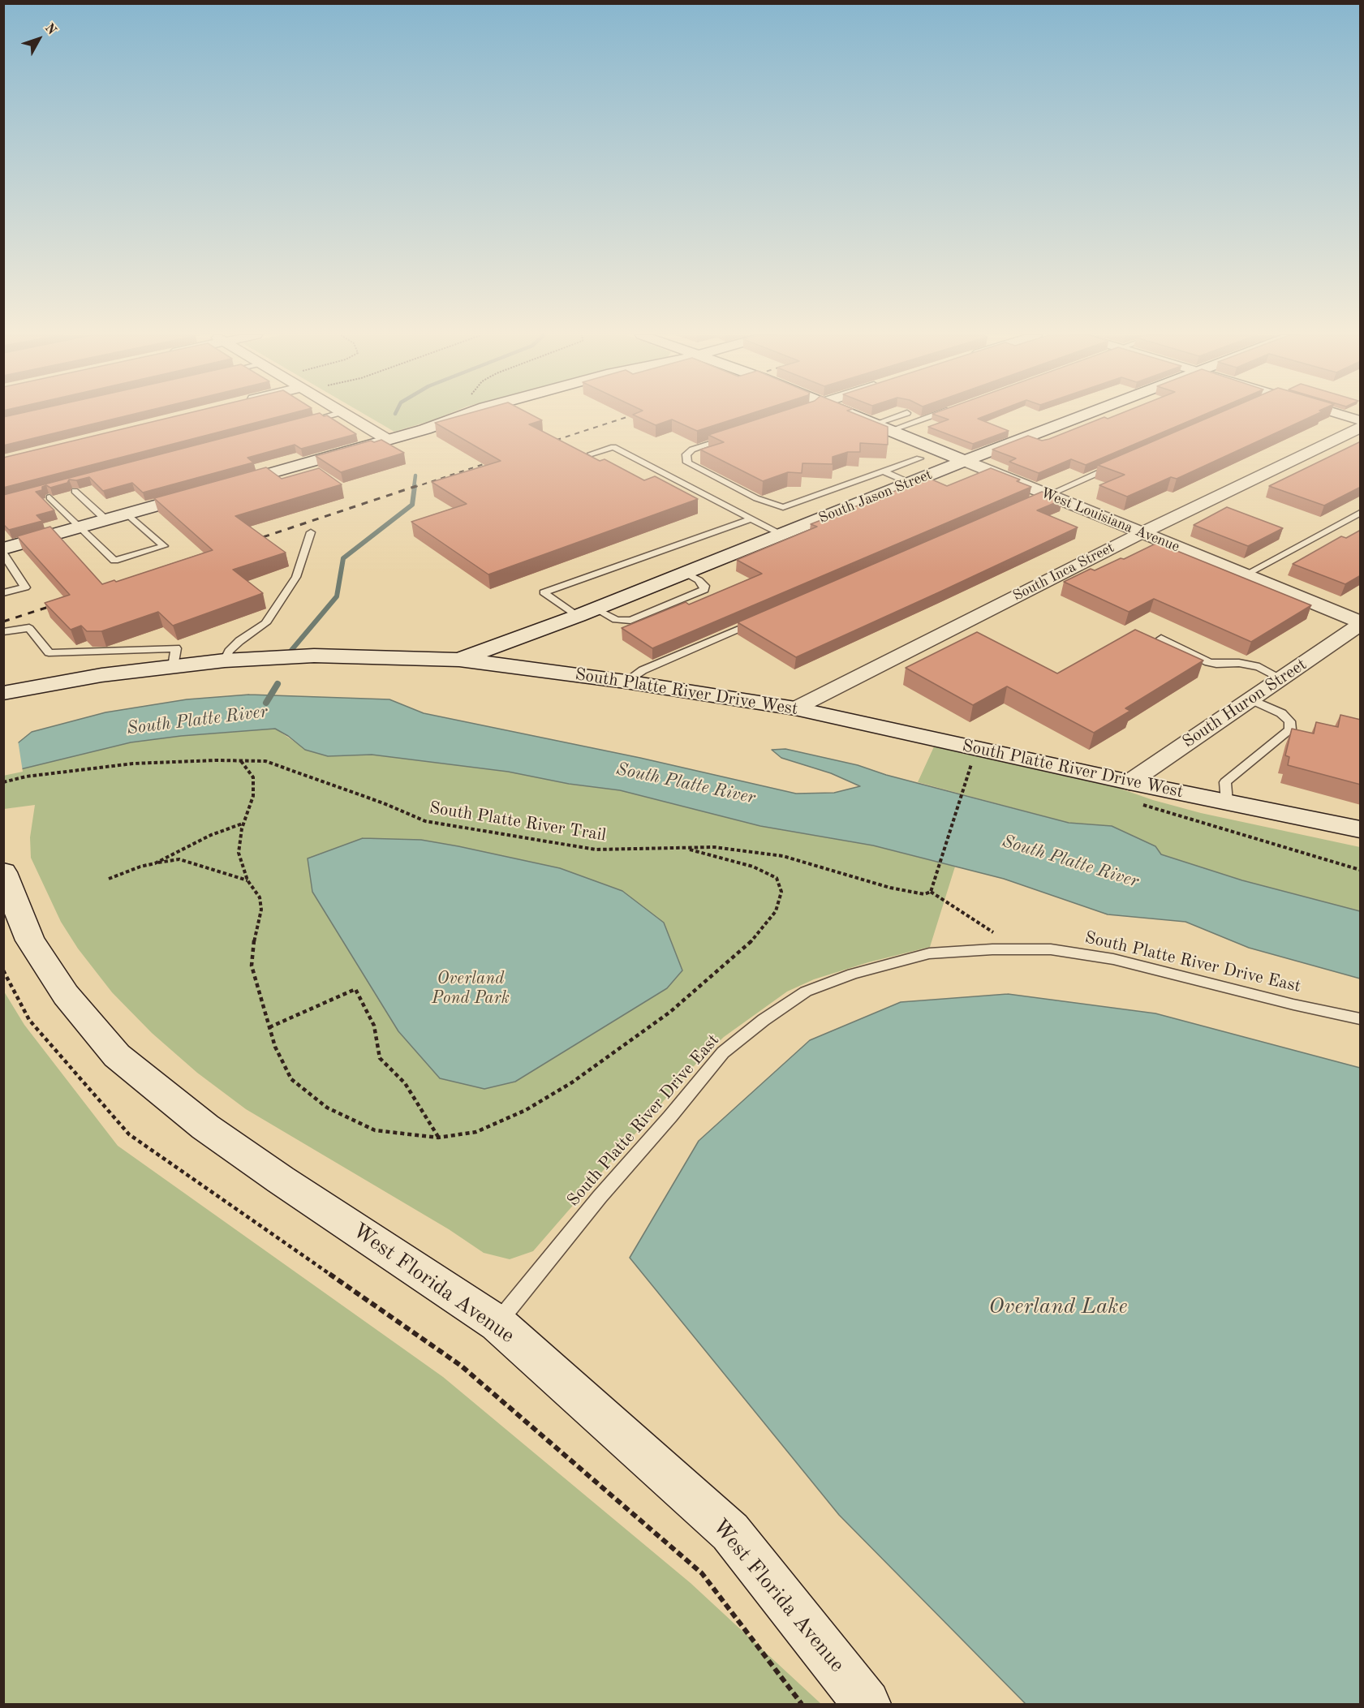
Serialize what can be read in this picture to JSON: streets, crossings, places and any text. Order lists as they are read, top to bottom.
{
  "streets": {
    "street": [
      "South Jason Street",
      "West Louisiana Avenue",
      "South Inca Street",
      "South Platte River Drive West",
      "South Huron Street",
      "West Florida Avenue"
    ],
    "lane": ["South Platte River Drive East"],
    "path": ["South Platte River Trail"]
  },
  "crossings": [
    ["South Jason Street", "West Louisiana Avenue"],
    ["South Jason Street", "South Platte River Drive West"],
    ["West Louisiana Avenue", "South Inca Street"],
    ["South Inca Street", "South Platte River Drive West"],
    ["South Platte River Drive West", "South Huron Street"],
    ["South Platte River Drive East", "West Florida Avenue"]
  ],
  "water": ["South Platte River", "Overland Lake"],
  "parks": ["Overland Pond Park"],
  "north": "top right"
}
